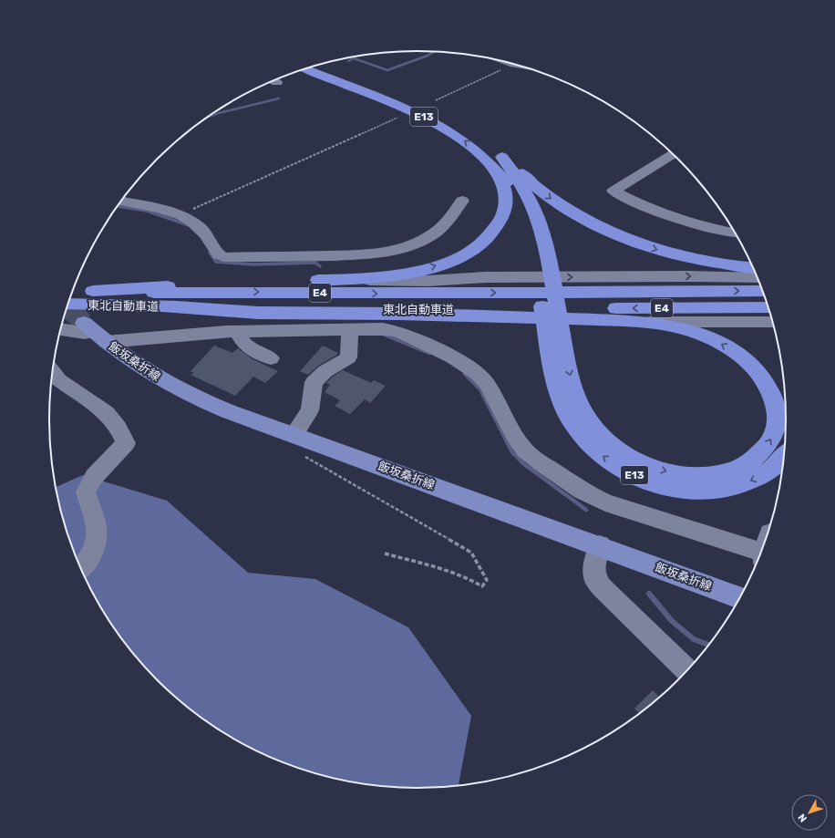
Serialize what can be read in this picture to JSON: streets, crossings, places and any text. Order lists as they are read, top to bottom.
{
  "streets": {
    "highway": ["E13", "E4", "東北自動車道"],
    "main road": ["飯坂桑折線"]
  },
  "north": "bottom left"
}
